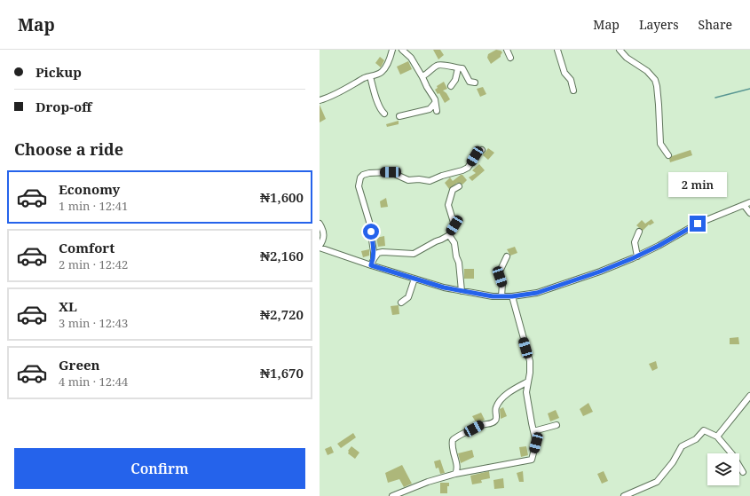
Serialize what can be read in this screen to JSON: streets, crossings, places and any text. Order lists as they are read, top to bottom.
{
  "page": {
    "header": "Map",
    "nav": ["Map", "Layers", "Share"],
    "banner": ["Pickup", "Drop-off"],
    "heading": "Choose a ride",
    "list": [
      {
        "name": "Economy",
        "note": "1 min · 12:41",
        "value": "₦1,600"
      },
      {
        "name": "Comfort",
        "note": "2 min · 12:42",
        "value": "₦2,160"
      },
      {
        "name": "XL",
        "note": "3 min · 12:43",
        "value": "₦2,720"
      },
      {
        "name": "Green",
        "note": "4 min · 12:44",
        "value": "₦1,670"
      }
    ],
    "bubble": "2 min",
    "buttons": "Confirm"
  }
}
